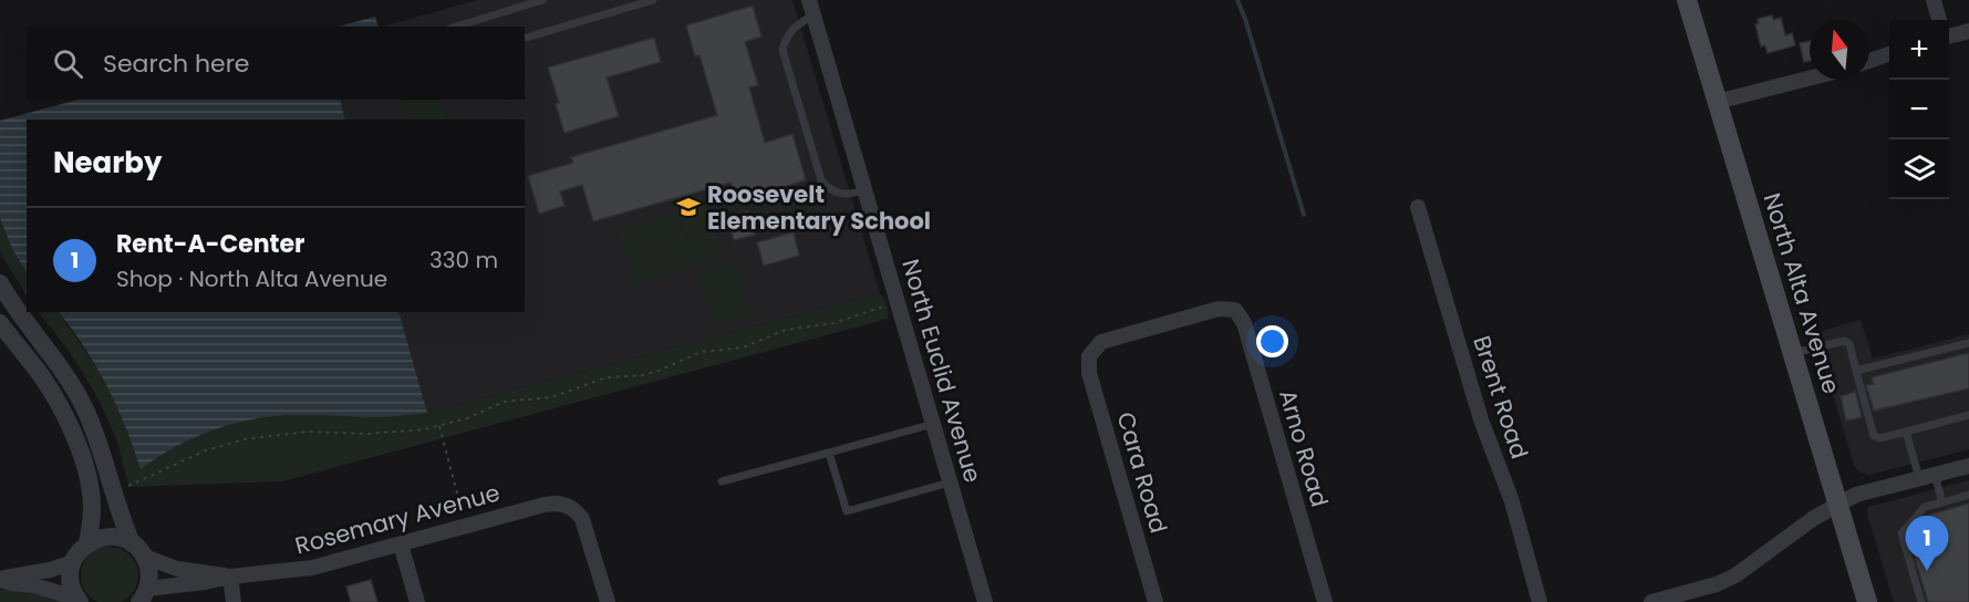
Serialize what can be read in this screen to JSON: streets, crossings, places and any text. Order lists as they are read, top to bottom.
{
  "streets": {
    "main road": ["North Alta Avenue"],
    "street": [
      "North Euclid Avenue",
      "Brent Road",
      "Arno Road",
      "Cara Road",
      "Rosemary Avenue"
    ]
  },
  "crossings": [
    ["Arno Road", "Cara Road"]
  ],
  "places": {
    "school or university": ["Roosevelt Elementary School"]
  },
  "north": "top",
  "page": {
    "map_buttons": ["+", "−"],
    "search": "Search here",
    "heading": "Nearby",
    "list": [
      {
        "mark": "1",
        "name": "Rent-A-Center",
        "note": "Shop · North Alta Avenue",
        "value": "330 m"
      }
    ],
    "pins": "1"
  }
}
